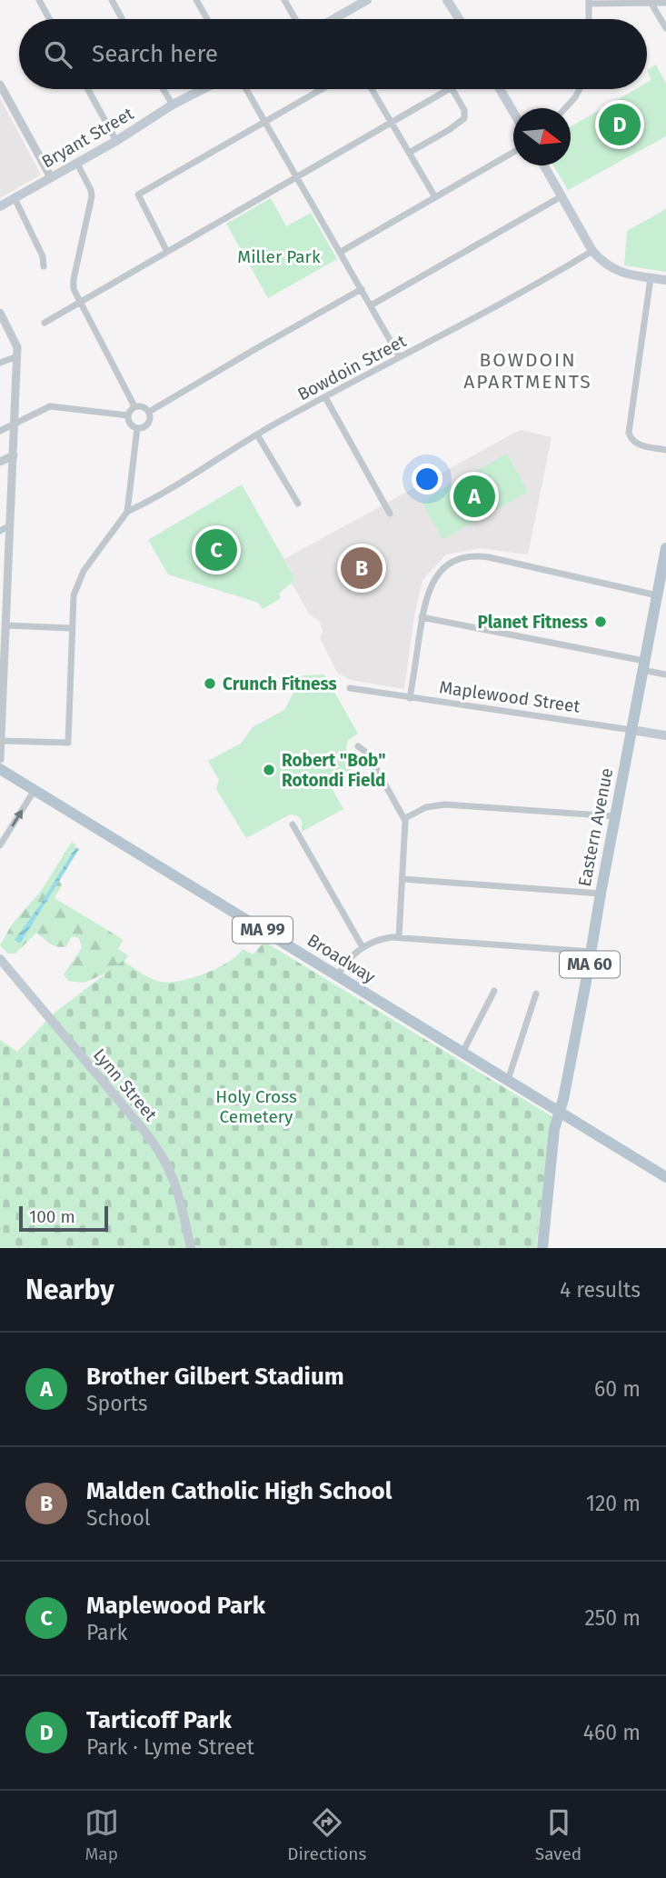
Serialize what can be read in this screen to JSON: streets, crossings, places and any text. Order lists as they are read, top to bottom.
{
  "streets": {
    "main road": [
      "Bryant Street",
      "Maplewood Street",
      "Eastern Avenue",
      "MA 99",
      "Broadway",
      "MA 60",
      "Lynn Street"
    ],
    "street": ["Bowdoin Street"]
  },
  "crossings": [
    ["Maplewood Street", "Eastern Avenue"],
    ["Eastern Avenue", "Broadway"]
  ],
  "districts": ["BOWDOIN APARTMENTS"],
  "parks": ["Miller Park", "Holy Cross Cemetery"],
  "places": ["Planet Fitness", "Crunch Fitness", "Robert \"Bob\" Rotondi Field"],
  "scale_bar": "100 m",
  "north": "right",
  "page": {
    "search": "Search here",
    "pins": [
      "D",
      "A",
      "C",
      "B"
    ],
    "scale": "100 m",
    "heading": ["Nearby", "4 results"],
    "list": [
      {
        "mark": "A",
        "name": "Brother Gilbert Stadium",
        "note": "Sports",
        "value": "60 m"
      },
      {
        "mark": "B",
        "name": "Malden Catholic High School",
        "note": "School",
        "value": "120 m"
      },
      {
        "mark": "C",
        "name": "Maplewood Park",
        "note": "Park",
        "value": "250 m"
      },
      {
        "mark": "D",
        "name": "Tarticoff Park",
        "note": "Park · Lyme Street",
        "value": "460 m"
      }
    ],
    "nav": ["Map", "Directions", "Saved"]
  }
}
